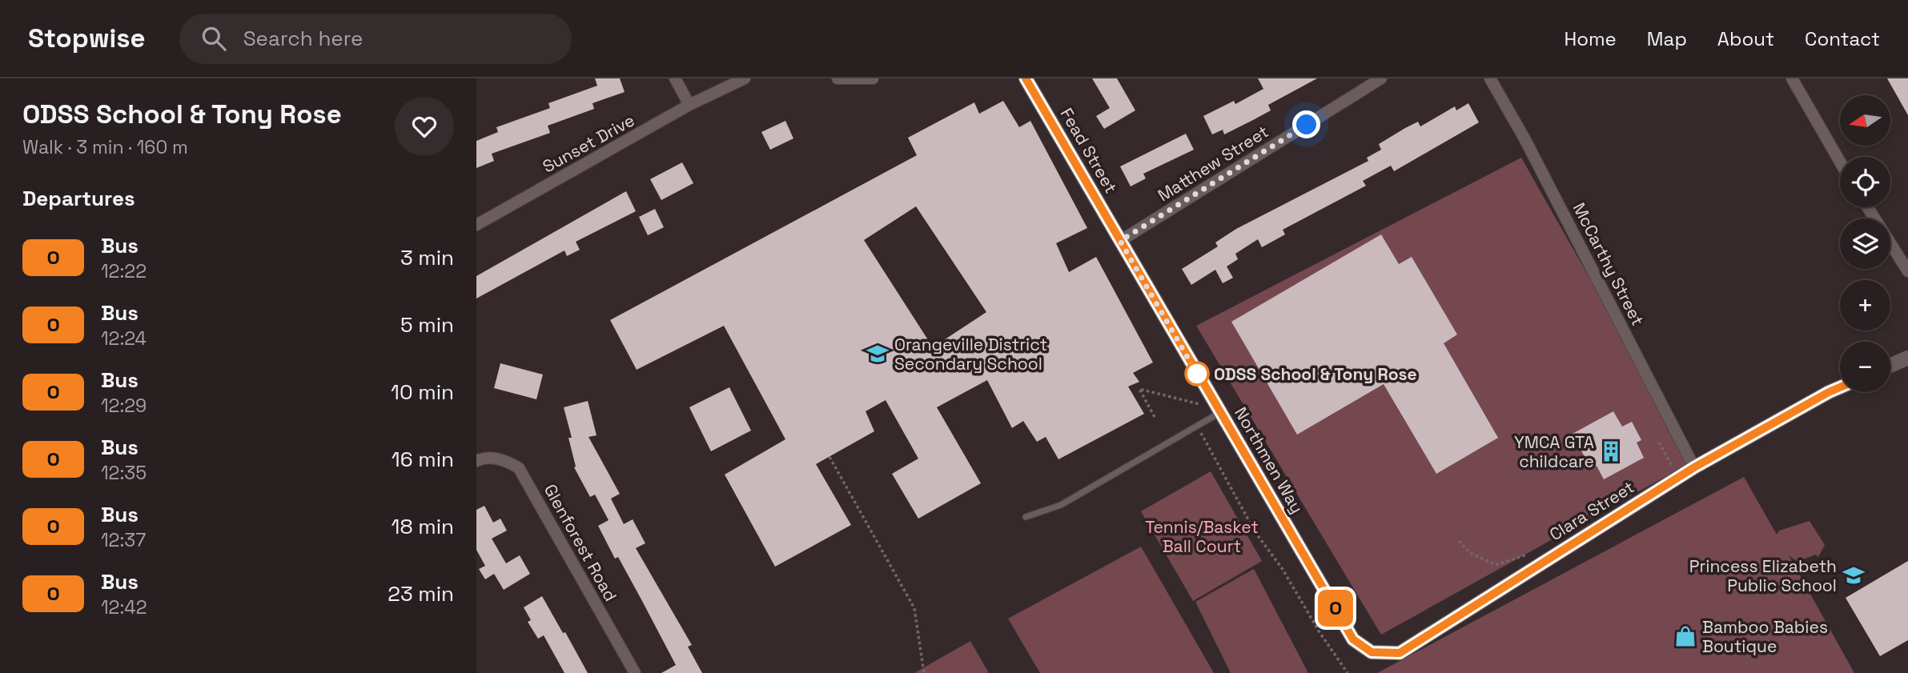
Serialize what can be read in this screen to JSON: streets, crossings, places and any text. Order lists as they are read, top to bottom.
{
  "streets": {
    "street": [
      "Sunset Drive",
      "Fead Street",
      "Matthew Street",
      "McCarthy Street",
      "Northmen Way",
      "Clara Street",
      "Glenforest Road"
    ]
  },
  "crossings": [
    ["Fead Street", "Matthew Street"],
    ["Fead Street", "Northmen Way"],
    ["Matthew Street", "Northmen Way"],
    ["McCarthy Street", "Clara Street"],
    ["Northmen Way", "Clara Street"]
  ],
  "parks": ["Tennis/Basket Ball Court"],
  "places": {
    "school or university": ["Orangeville District Secondary School", "Princess Elizabeth Public School"],
    "other": ["ODSS School & Tony Rose"],
    "building": ["YMCA GTA childcare"],
    "shop": ["Bamboo Babies Boutique"]
  },
  "lines": ["bus line O"],
  "north": "left",
  "page": {
    "header": "Stopwise",
    "search": "Search here",
    "nav": [
      "Home",
      "Map",
      "About",
      "Contact"
    ],
    "heading": [
      ["ODSS School & Tony Rose", "Walk · 3 min · 160 m"],
      "Departures"
    ],
    "on_map": "O",
    "map_buttons": ["+", "−"],
    "list": [
      {
        "mark": "O",
        "name": "Bus",
        "note": "12:22",
        "value": "3 min"
      },
      {
        "mark": "O",
        "name": "Bus",
        "note": "12:24",
        "value": "5 min"
      },
      {
        "mark": "O",
        "name": "Bus",
        "note": "12:29",
        "value": "10 min"
      },
      {
        "mark": "O",
        "name": "Bus",
        "note": "12:35",
        "value": "16 min"
      },
      {
        "mark": "O",
        "name": "Bus",
        "note": "12:37",
        "value": "18 min"
      },
      {
        "mark": "O",
        "name": "Bus",
        "note": "12:42",
        "value": "23 min"
      }
    ]
  }
}
